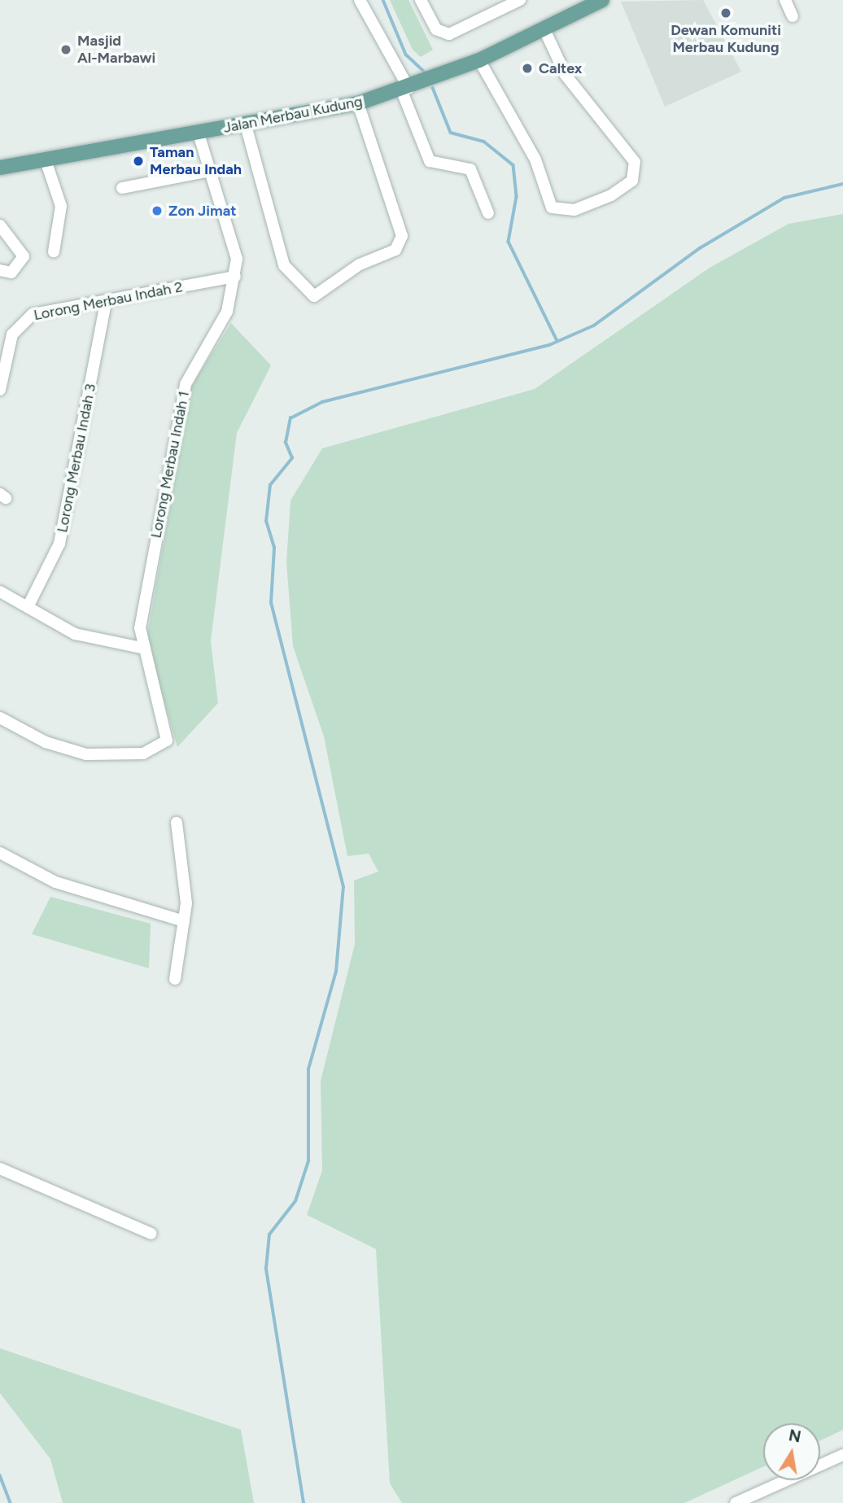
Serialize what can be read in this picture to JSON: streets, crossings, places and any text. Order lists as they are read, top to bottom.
{
  "streets": {
    "main road": ["Jalan Merbau Kudung"],
    "street": ["Lorong Merbau Indah 2", "Lorong Merbau Indah 3", "Lorong Merbau Indah 1"]
  },
  "crossings": [
    ["Jalan Merbau Kudung", "Lorong Merbau Indah 1"],
    ["Lorong Merbau Indah 2", "Lorong Merbau Indah 3"],
    ["Lorong Merbau Indah 2", "Lorong Merbau Indah 1"]
  ],
  "places": [
    "Dewan Komuniti Merbau Kudung",
    "Masjid Al-Marbawi",
    "Caltex",
    "Taman Merbau Indah",
    "Zon Jimat"
  ],
  "north": "top"
}
